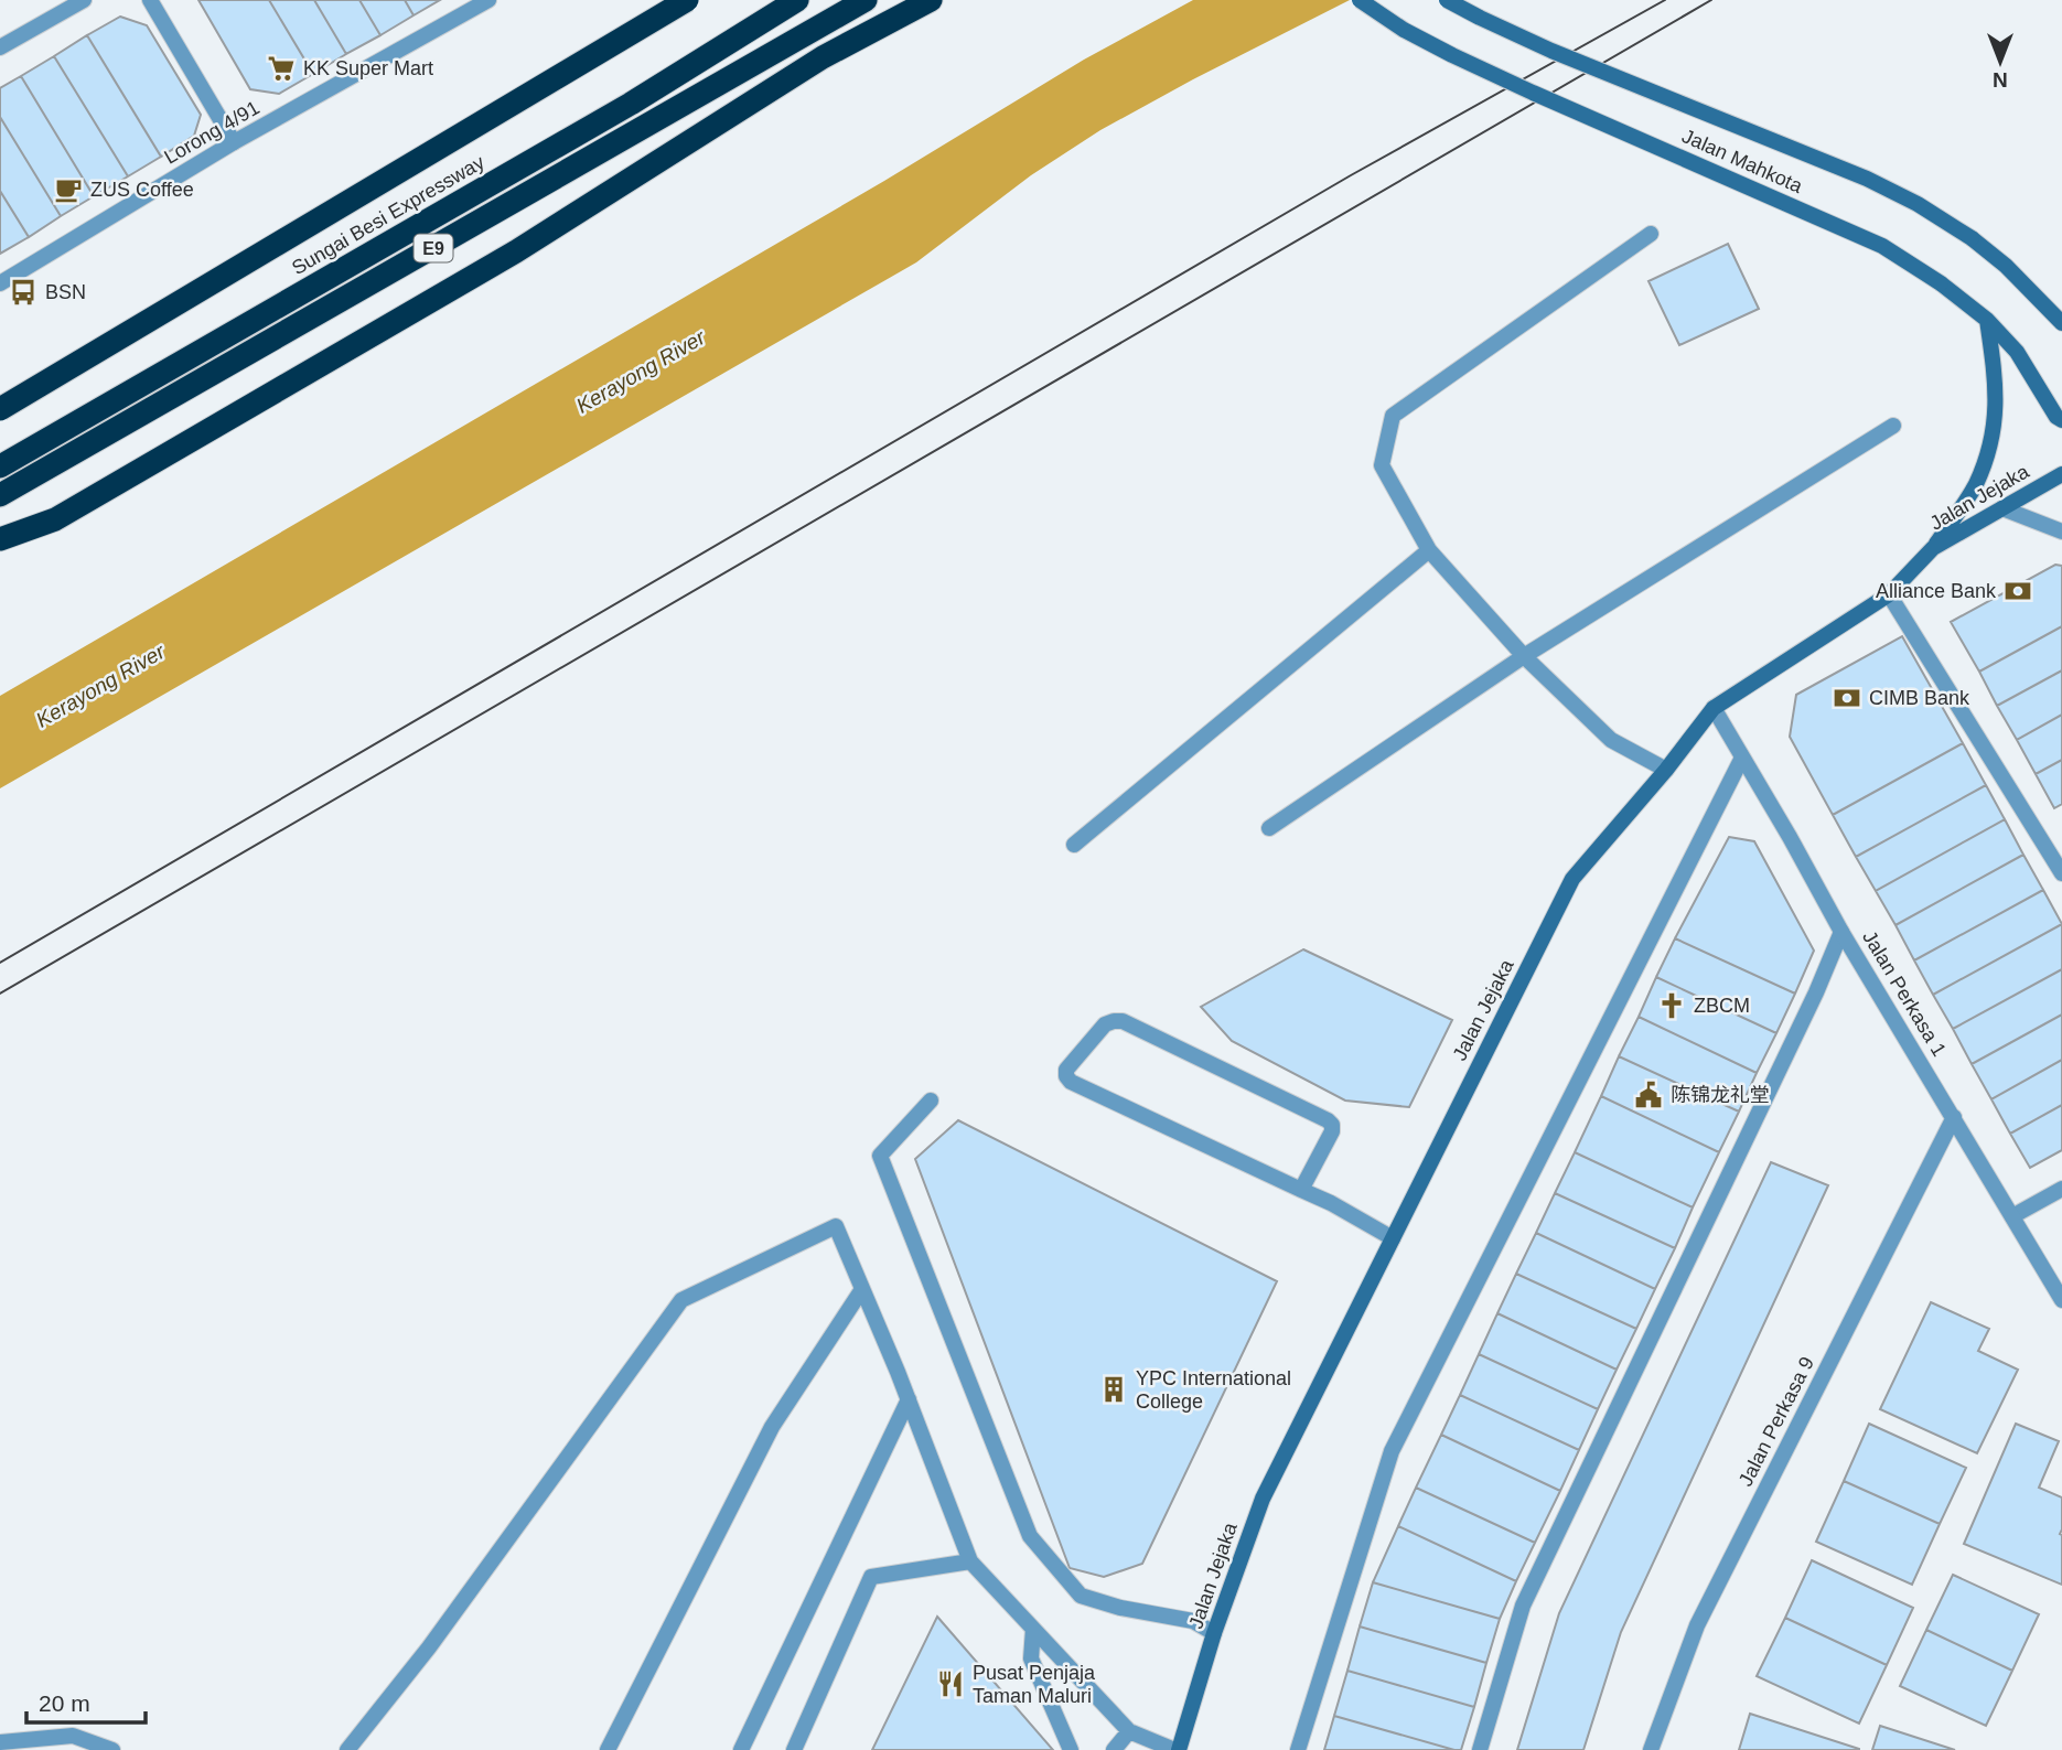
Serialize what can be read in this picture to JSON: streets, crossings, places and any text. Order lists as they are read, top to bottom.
{
  "streets": {
    "highway": ["Sungai Besi Expressway", "E9"],
    "street": [
      "Lorong 4/91",
      "Jalan Mahkota",
      "Jalan Jejaka",
      "Jalan Perkasa 1",
      "Jalan Perkasa 9"
    ]
  },
  "crossings": [
    ["Jalan Jejaka", "Jalan Perkasa 1"],
    ["Jalan Perkasa 1", "Jalan Perkasa 9"]
  ],
  "water": ["Kerayong River"],
  "places": {
    "supermarket": ["KK Super Mart"],
    "cafe": ["ZUS Coffee"],
    "bus stop": ["BSN"],
    "bank": ["Alliance Bank", "CIMB Bank"],
    "church": ["ZBCM"],
    "public building": ["陈锦龙礼堂"],
    "building": ["YPC International College"],
    "restaurant": ["Pusat Penjaja Taman Maluri"]
  },
  "scale_bar": "20 m",
  "north": "bottom"
}
